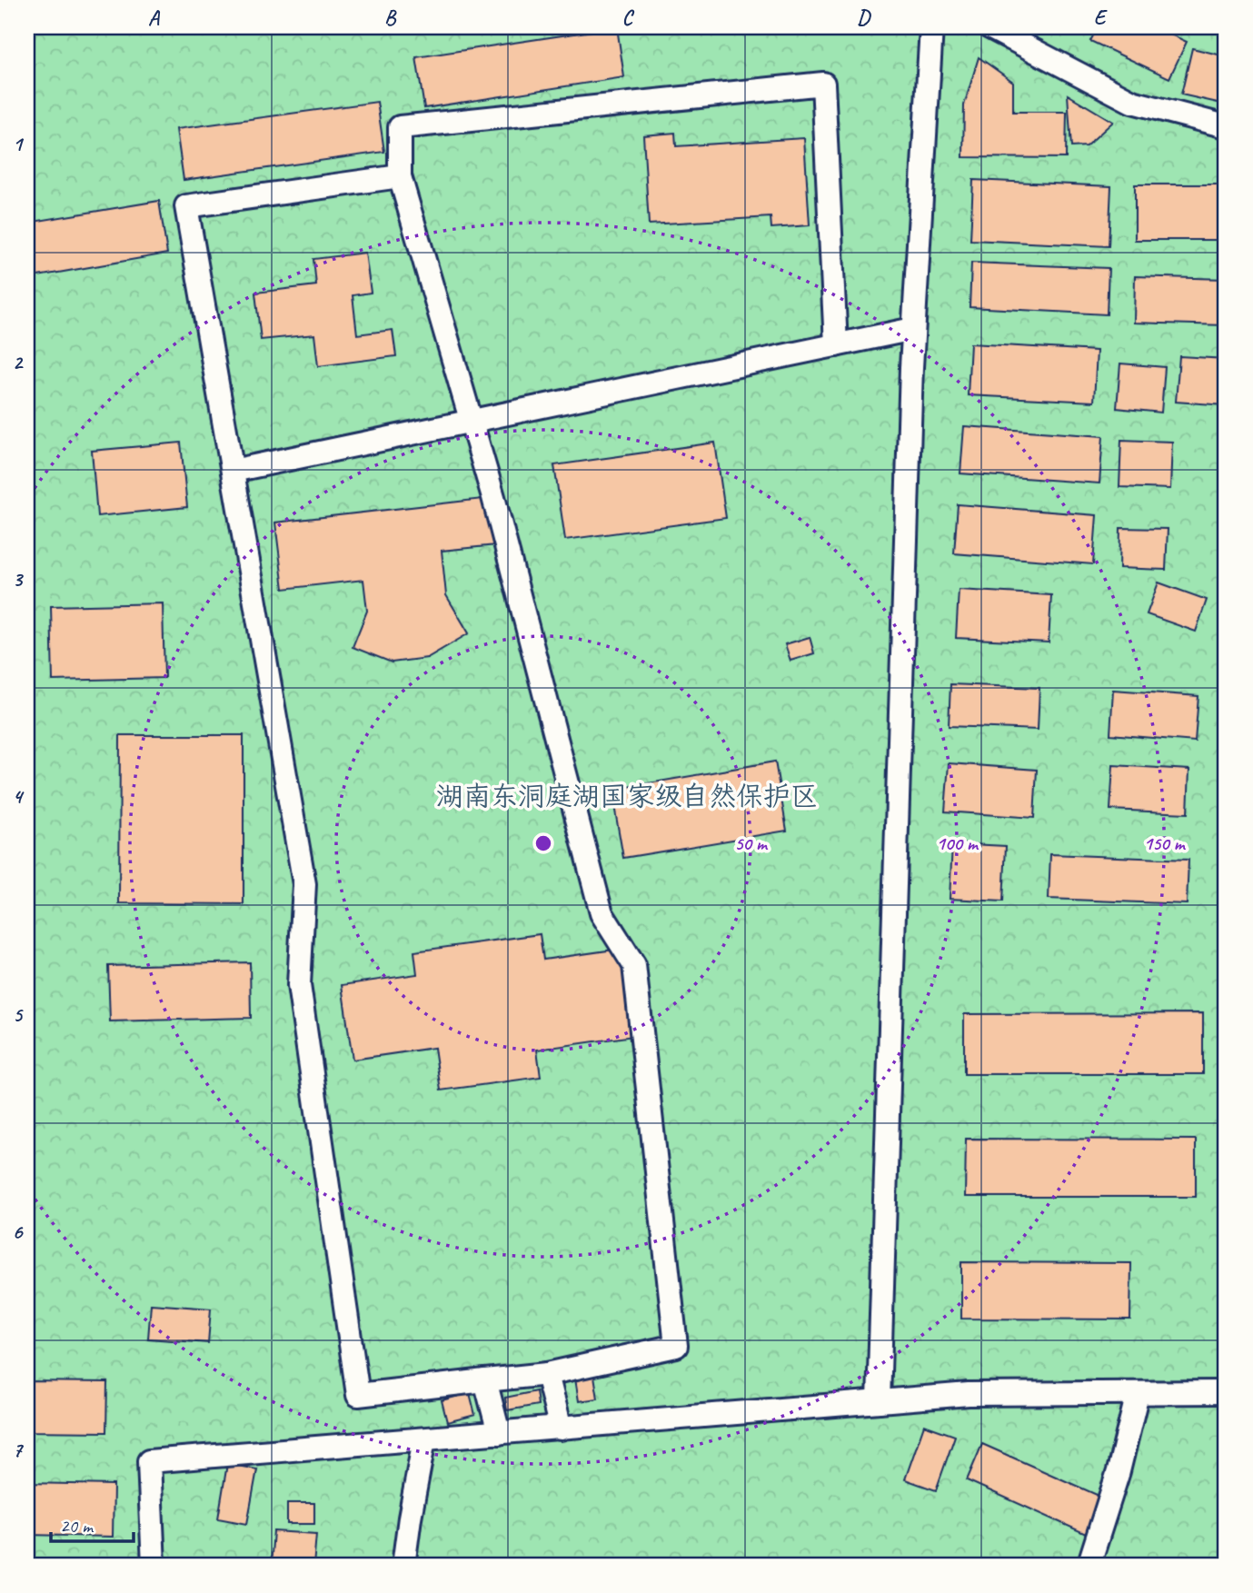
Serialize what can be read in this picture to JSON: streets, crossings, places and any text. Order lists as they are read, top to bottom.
{
  "parks": ["湖南东洞庭湖国家级自然保护区"],
  "scale_bar": "20 m",
  "grid": {
    "columns": [
      "A",
      "B",
      "C",
      "D",
      "E"
    ],
    "rows": [
      "1",
      "2",
      "3",
      "4",
      "5",
      "6",
      "7"
    ]
  },
  "rings": ["50 m", "100 m", "150 m"]
}
